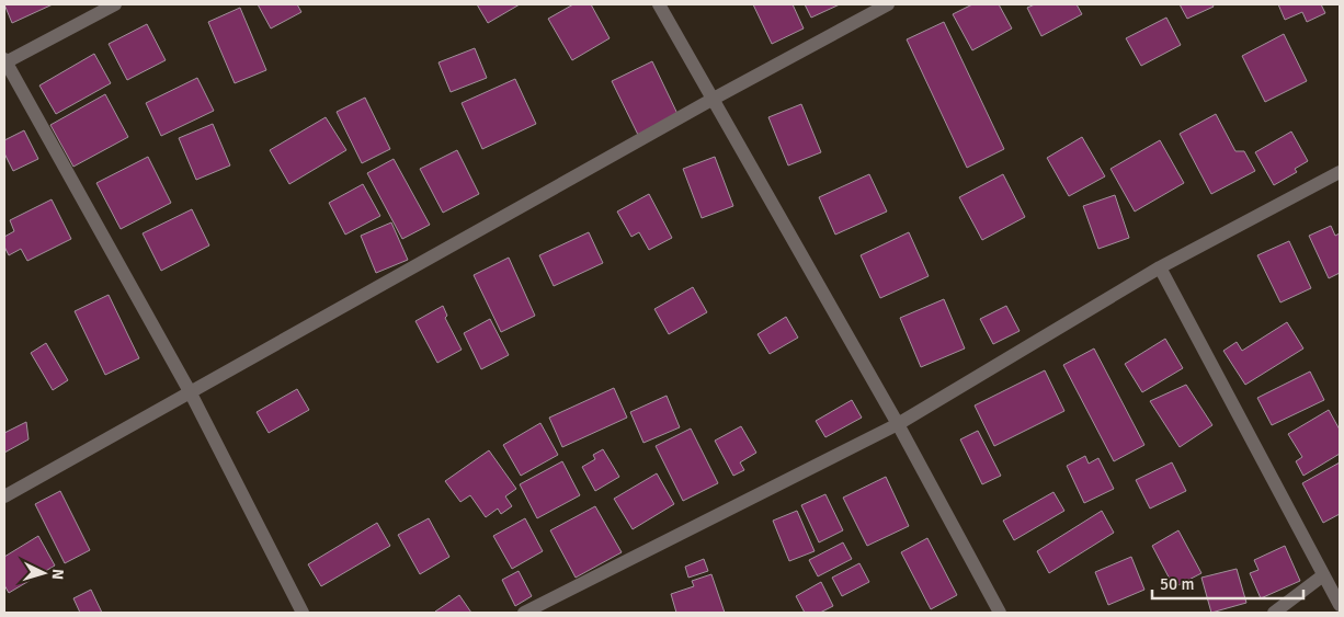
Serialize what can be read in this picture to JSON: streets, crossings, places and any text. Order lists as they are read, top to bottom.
{
  "scale_bar": "50 m",
  "north": "right"
}
